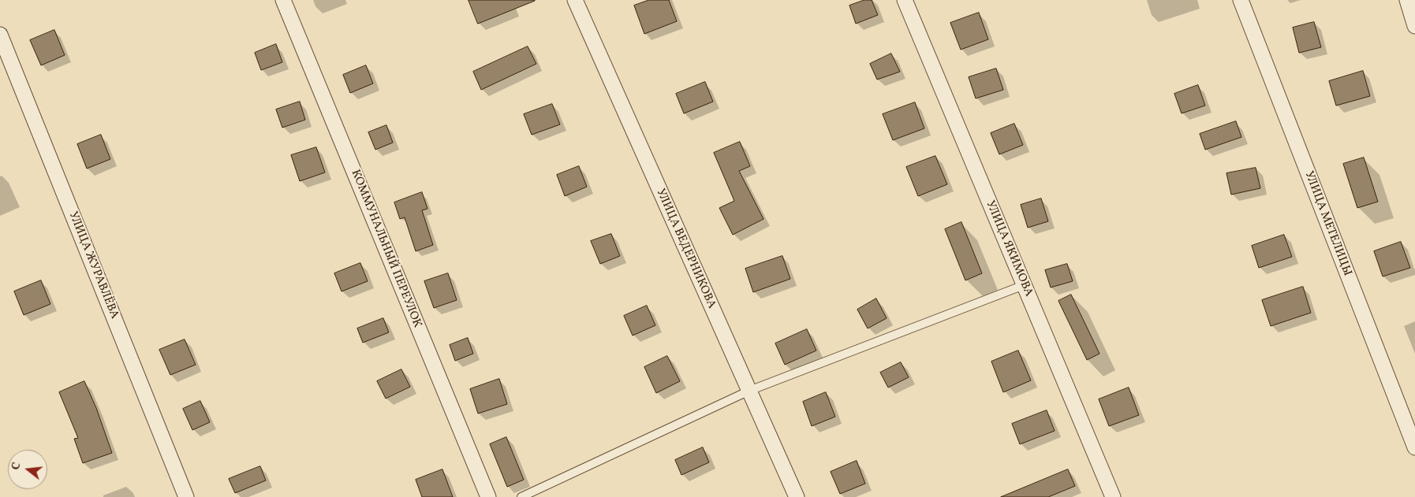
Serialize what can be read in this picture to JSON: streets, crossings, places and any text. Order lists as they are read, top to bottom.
{
  "streets": {
    "street": [
      "УЛИЦА МЕТЕЛИЦЫ",
      "КОММУНАЛЬНЫЙ ПЕРЕУЛОК",
      "УЛИЦА ВЕДЕРНИКОВА",
      "УЛИЦА ЯКИМОВА",
      "УЛИЦА ЖУРАВЛЁВА"
    ]
  },
  "north": "left"
}
